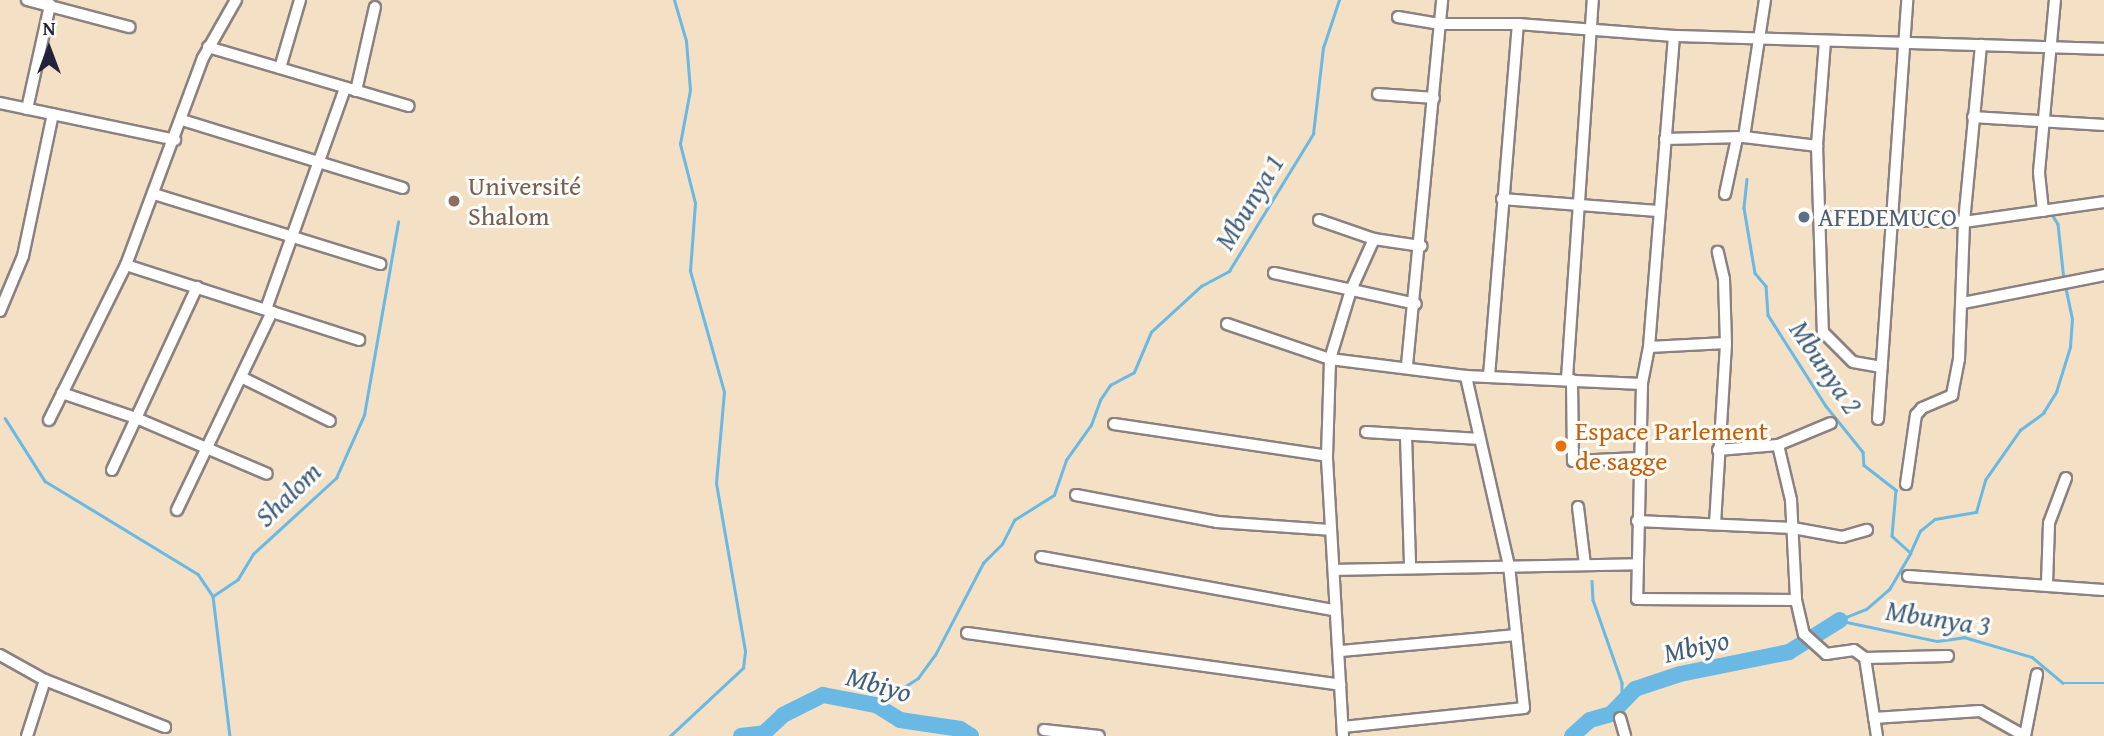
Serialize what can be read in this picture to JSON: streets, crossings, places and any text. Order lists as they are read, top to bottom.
{
  "water": [
    "Mbunya 1",
    "Mbunya 2",
    "Shalom",
    "Mbunya 3",
    "Mbiyo"
  ],
  "places": ["Université Shalom", "AFEDEMUCO", "Espace Parlement de sagge"],
  "north": "top"
}
